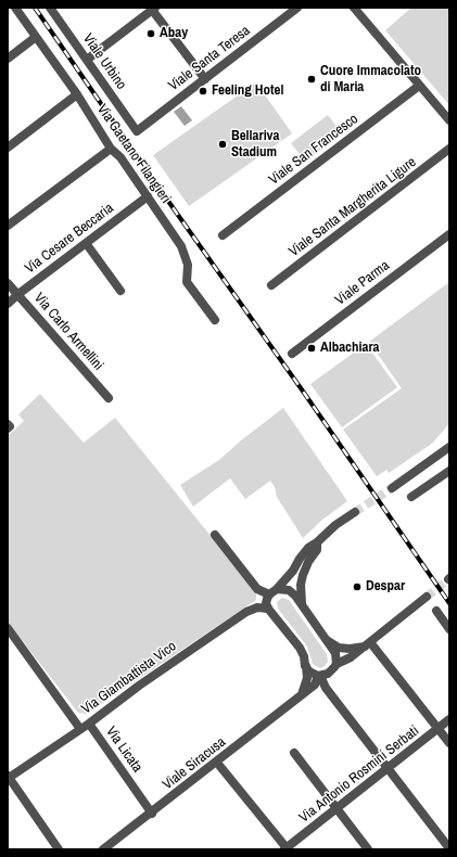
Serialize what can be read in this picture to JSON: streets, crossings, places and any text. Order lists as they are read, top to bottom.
{
  "streets": {
    "street": [
      "Viale Santa Teresa",
      "Viale Urbino",
      "Viale San Francesco",
      "Via Gaetano Filangieri",
      "Viale Santa Margherita Ligure",
      "Via Cesare Beccaria",
      "Viale Parma",
      "Via Carlo Armellini",
      "Via Giambattista Vico",
      "Via Licata",
      "Viale Siracusa",
      "Via Antonio Rosmini Serbati"
    ]
  },
  "crossings": [
    ["Viale Santa Teresa", "Viale Urbino"],
    ["Via Gaetano Filangieri", "Via Cesare Beccaria"],
    ["Via Cesare Beccaria", "Via Carlo Armellini"],
    ["Via Giambattista Vico", "Via Licata"],
    ["Via Licata", "Viale Siracusa"]
  ],
  "places": [
    "Abay",
    "Cuore Immacolato di Maria",
    "Feeling Hotel",
    "Bellariva Stadium",
    "Albachiara",
    "Despar"
  ]
}
